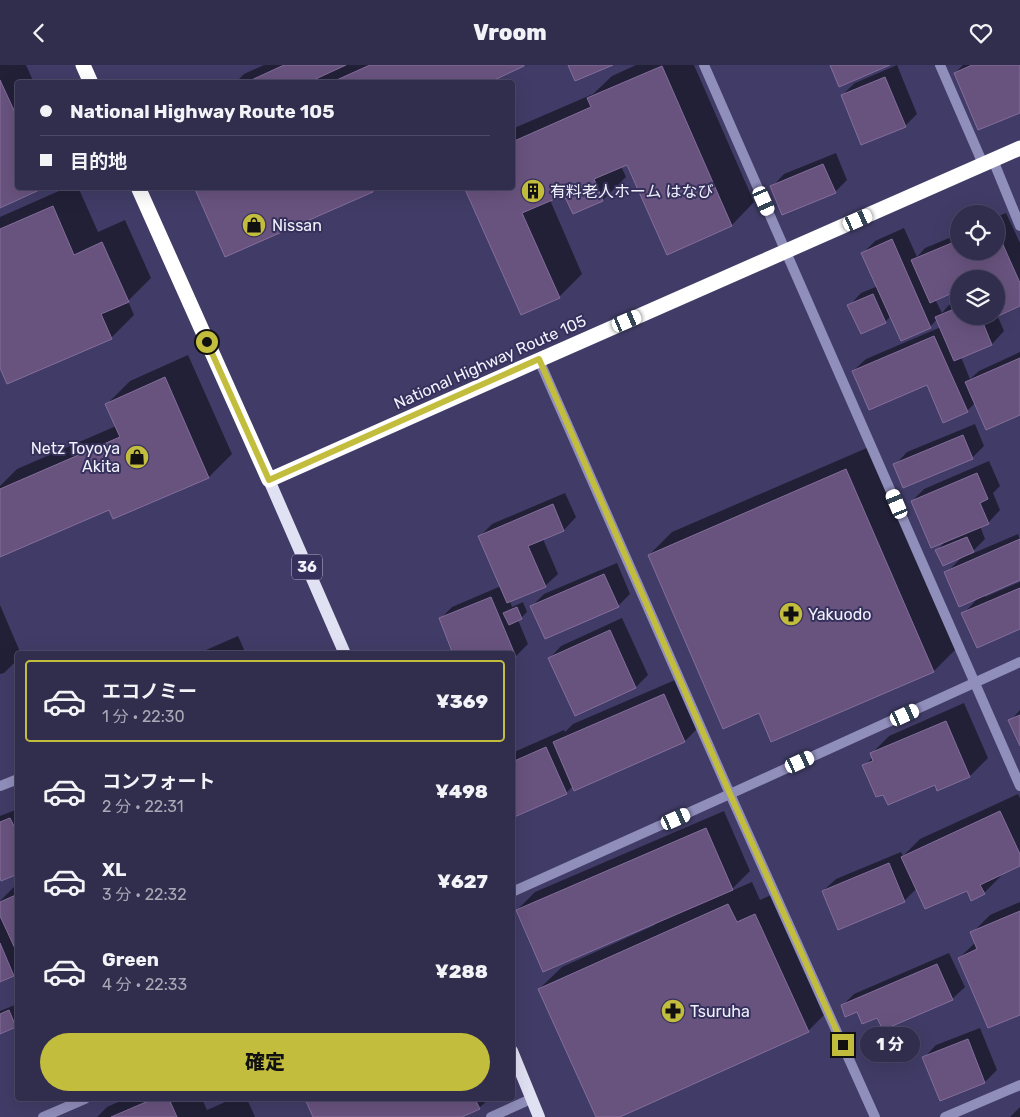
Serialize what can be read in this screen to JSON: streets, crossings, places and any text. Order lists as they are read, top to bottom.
{
  "streets": {
    "highway": ["National Highway Route 105"],
    "main road": ["36"]
  },
  "crossings": [
    ["National Highway Route 105", "36"]
  ],
  "places": {
    "building": ["有料老人ホーム はなび"],
    "shop": ["Nissan", "Netz Toyoya Akita"],
    "pharmacy": ["Yakuodo", "Tsuruha"]
  },
  "page": {
    "header": "Vroom",
    "banner": ["National Highway Route 105", "目的地"],
    "list": [
      {
        "name": "エコノミー",
        "note": "1 分 · 22:30",
        "value": "¥369"
      },
      {
        "name": "コンフォート",
        "note": "2 分 · 22:31",
        "value": "¥498"
      },
      {
        "name": "XL",
        "note": "3 分 · 22:32",
        "value": "¥627"
      },
      {
        "name": "Green",
        "note": "4 分 · 22:33",
        "value": "¥288"
      }
    ],
    "buttons": "確定",
    "bubble": "1 分"
  }
}
